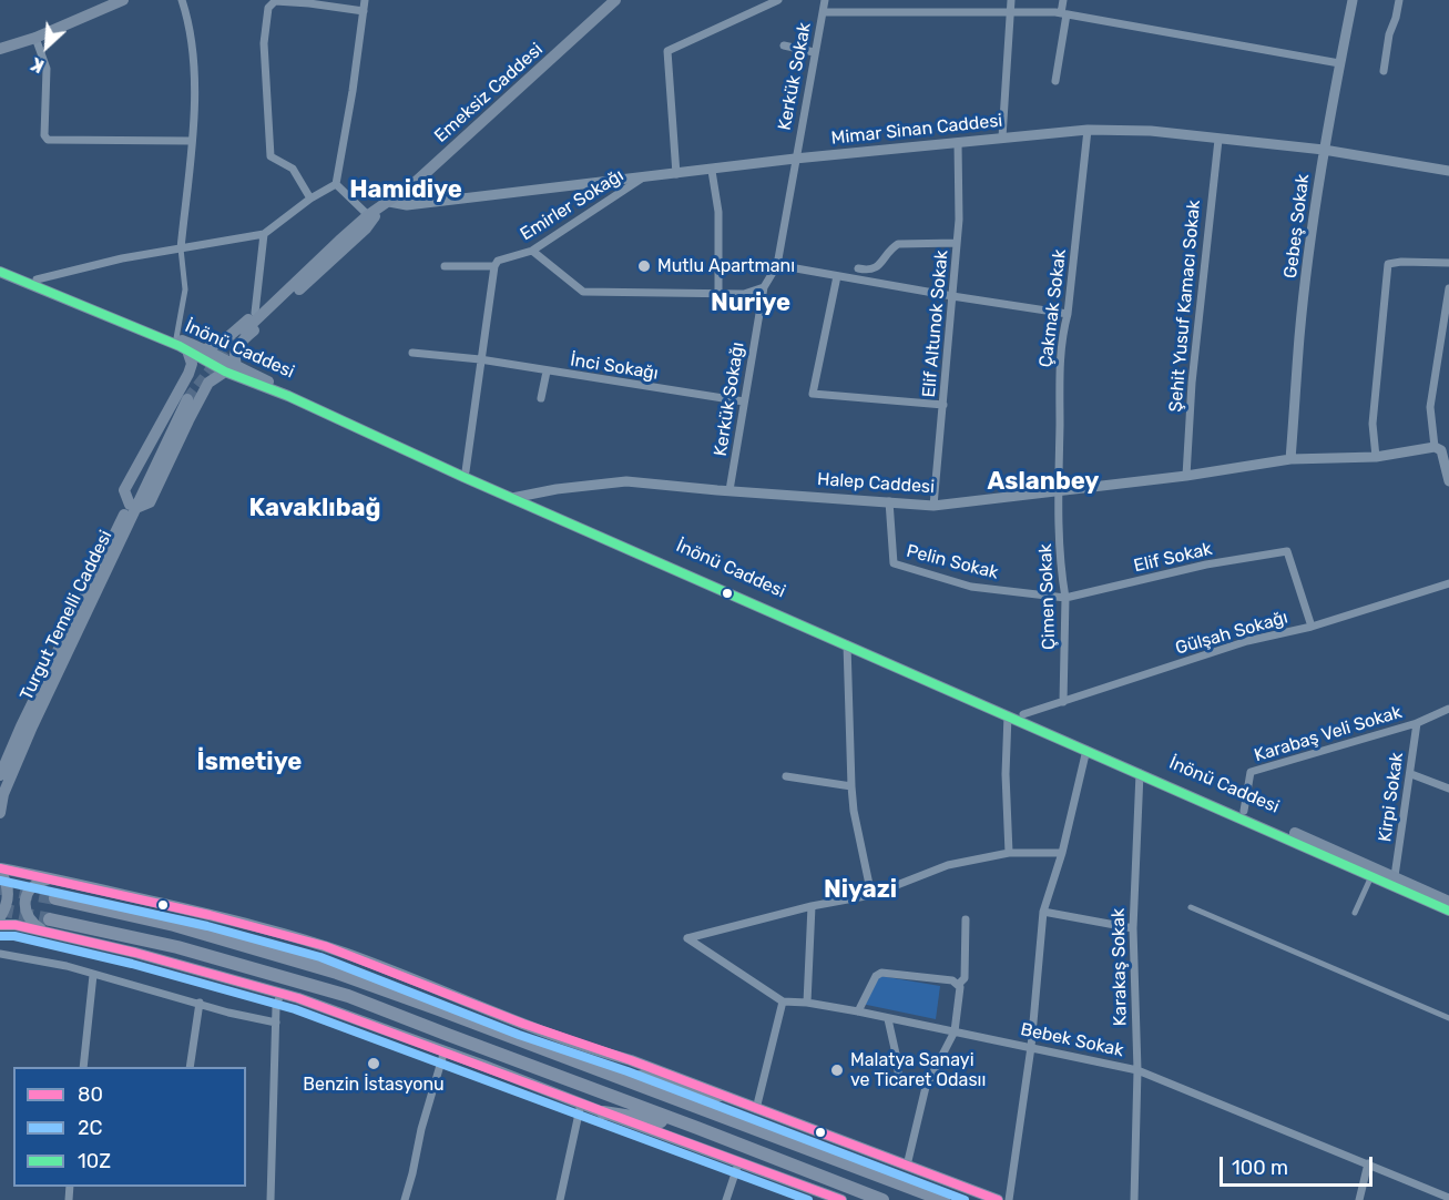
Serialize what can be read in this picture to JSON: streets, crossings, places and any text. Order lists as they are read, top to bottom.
{
  "streets": {
    "main road": ["Emeksiz Caddesi", "İnönü Caddesi", "Turgut Temelli Caddesi"],
    "street": [
      "Kerkük Sokak",
      "Mimar Sinan Caddesi",
      "Emirler Sokağı",
      "Gebeş Sokak",
      "Şehit Yusuf Kamacı Sokak",
      "Çakmak Sokak",
      "Elif Altunok Sokak",
      "İnci Sokağı",
      "Kerkük Sokağı",
      "Halep Caddesi",
      "Elif Sokak",
      "Pelin Sokak",
      "Çimen Sokak",
      "Gülşah Sokağı",
      "Karabaş Veli Sokak",
      "Kirpi Sokak",
      "Karakaş Sokak",
      "Bebek Sokak"
    ]
  },
  "crossings": [
    ["Kerkük Sokak", "Mimar Sinan Caddesi"],
    ["Kerkük Sokak", "Kerkük Sokağı"],
    ["Emeksiz Caddesi", "Mimar Sinan Caddesi"],
    ["Emeksiz Caddesi", "İnönü Caddesi"],
    ["Emeksiz Caddesi", "Turgut Temelli Caddesi"],
    ["Mimar Sinan Caddesi", "Emirler Sokağı"],
    ["Mimar Sinan Caddesi", "Gebeş Sokak"],
    ["Mimar Sinan Caddesi", "Şehit Yusuf Kamacı Sokak"],
    ["Mimar Sinan Caddesi", "Çakmak Sokak"],
    ["Mimar Sinan Caddesi", "Elif Altunok Sokak"],
    ["Mimar Sinan Caddesi", "Kerkük Sokağı"],
    ["Gebeş Sokak", "Halep Caddesi"],
    ["Şehit Yusuf Kamacı Sokak", "Halep Caddesi"],
    ["Çakmak Sokak", "Halep Caddesi"],
    ["Çakmak Sokak", "Çimen Sokak"],
    ["Elif Altunok Sokak", "Halep Caddesi"],
    ["İnönü Caddesi", "Halep Caddesi"],
    ["İnönü Caddesi", "Turgut Temelli Caddesi"],
    ["İnönü Caddesi", "Gülşah Sokağı"],
    ["İnönü Caddesi", "Karabaş Veli Sokak"],
    ["İnönü Caddesi", "Kirpi Sokak"],
    ["İnönü Caddesi", "Karakaş Sokak"],
    ["İnci Sokağı", "Kerkük Sokağı"],
    ["Kerkük Sokağı", "Halep Caddesi"],
    ["Halep Caddesi", "Pelin Sokak"],
    ["Halep Caddesi", "Çimen Sokak"],
    ["Elif Sokak", "Pelin Sokak"],
    ["Elif Sokak", "Çimen Sokak"],
    ["Elif Sokak", "Gülşah Sokağı"],
    ["Pelin Sokak", "Çimen Sokak"],
    ["Çimen Sokak", "Gülşah Sokağı"],
    ["Karabaş Veli Sokak", "Kirpi Sokak"],
    ["Karakaş Sokak", "Bebek Sokak"]
  ],
  "districts": [
    "Hamidiye",
    "Nuriye",
    "Aslanbey",
    "Kavaklıbağ",
    "İsmetiye",
    "Niyazi"
  ],
  "places": ["Mutlu Apartmanı", "Benzin İstasyonu", "Malatya Sanayi ve Ticaret Odasıı"],
  "lines": ["transit line 10Z", "transit line 80", "transit line 2C"],
  "legend": ["80", "2C", "10Z"],
  "scale_bar": "100 m",
  "north": "bottom left"
}
